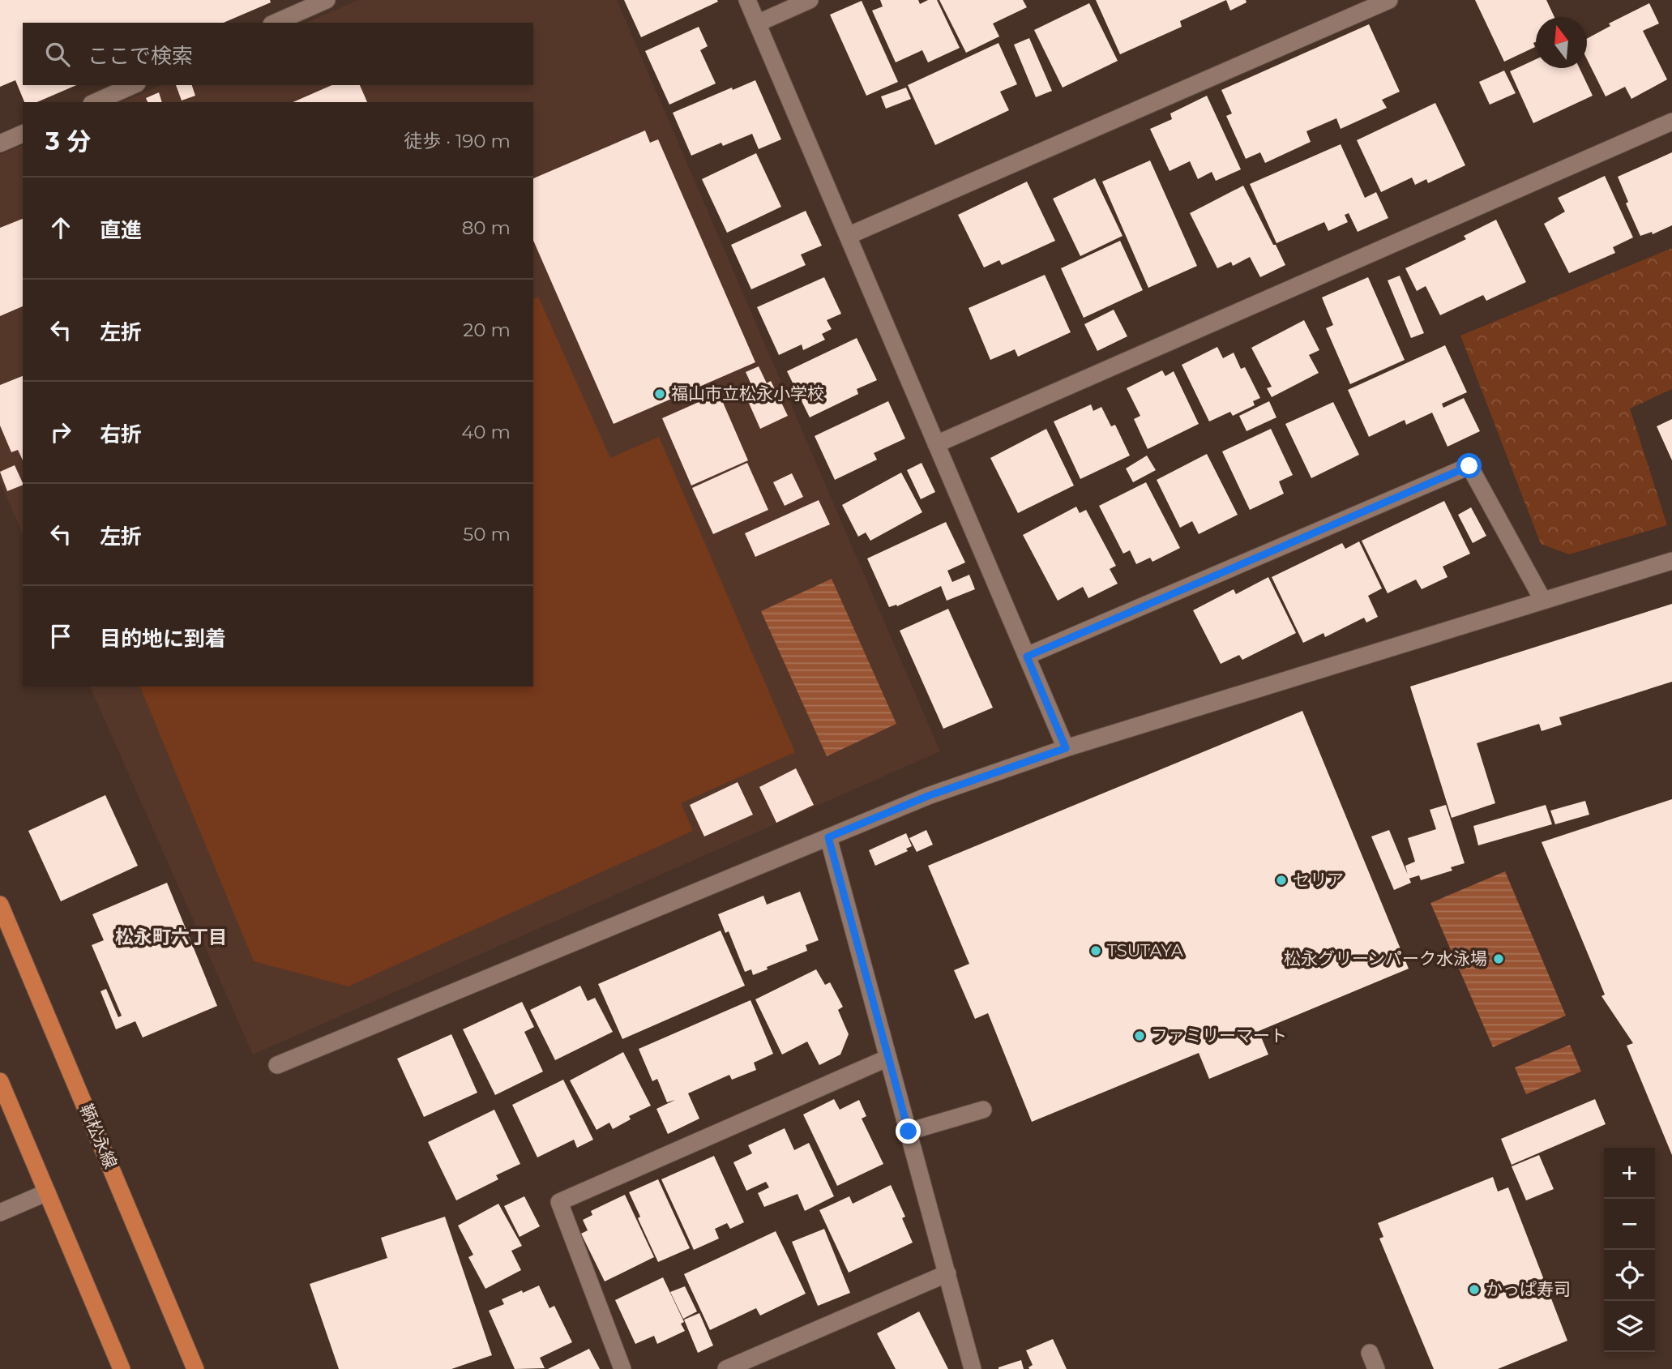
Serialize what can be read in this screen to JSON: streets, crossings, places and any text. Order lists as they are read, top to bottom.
{
  "streets": {
    "main road": ["鞆松永線"]
  },
  "districts": ["松永町六丁目"],
  "places": [
    "福山市立松永小学校",
    "セリア",
    "TSUTAYA",
    "松永グリーンパーク水泳場",
    "ファミリーマート",
    "かっぱ寿司"
  ],
  "north": "top",
  "page": {
    "search": "ここで検索",
    "heading": ["3 分", "徒歩 · 190 m"],
    "list": [
      ["直進", "80 m"],
      ["左折", "20 m"],
      ["右折", "40 m"],
      ["左折", "50 m"],
      "目的地に到着"
    ],
    "map_buttons": ["+", "−"]
  }
}
